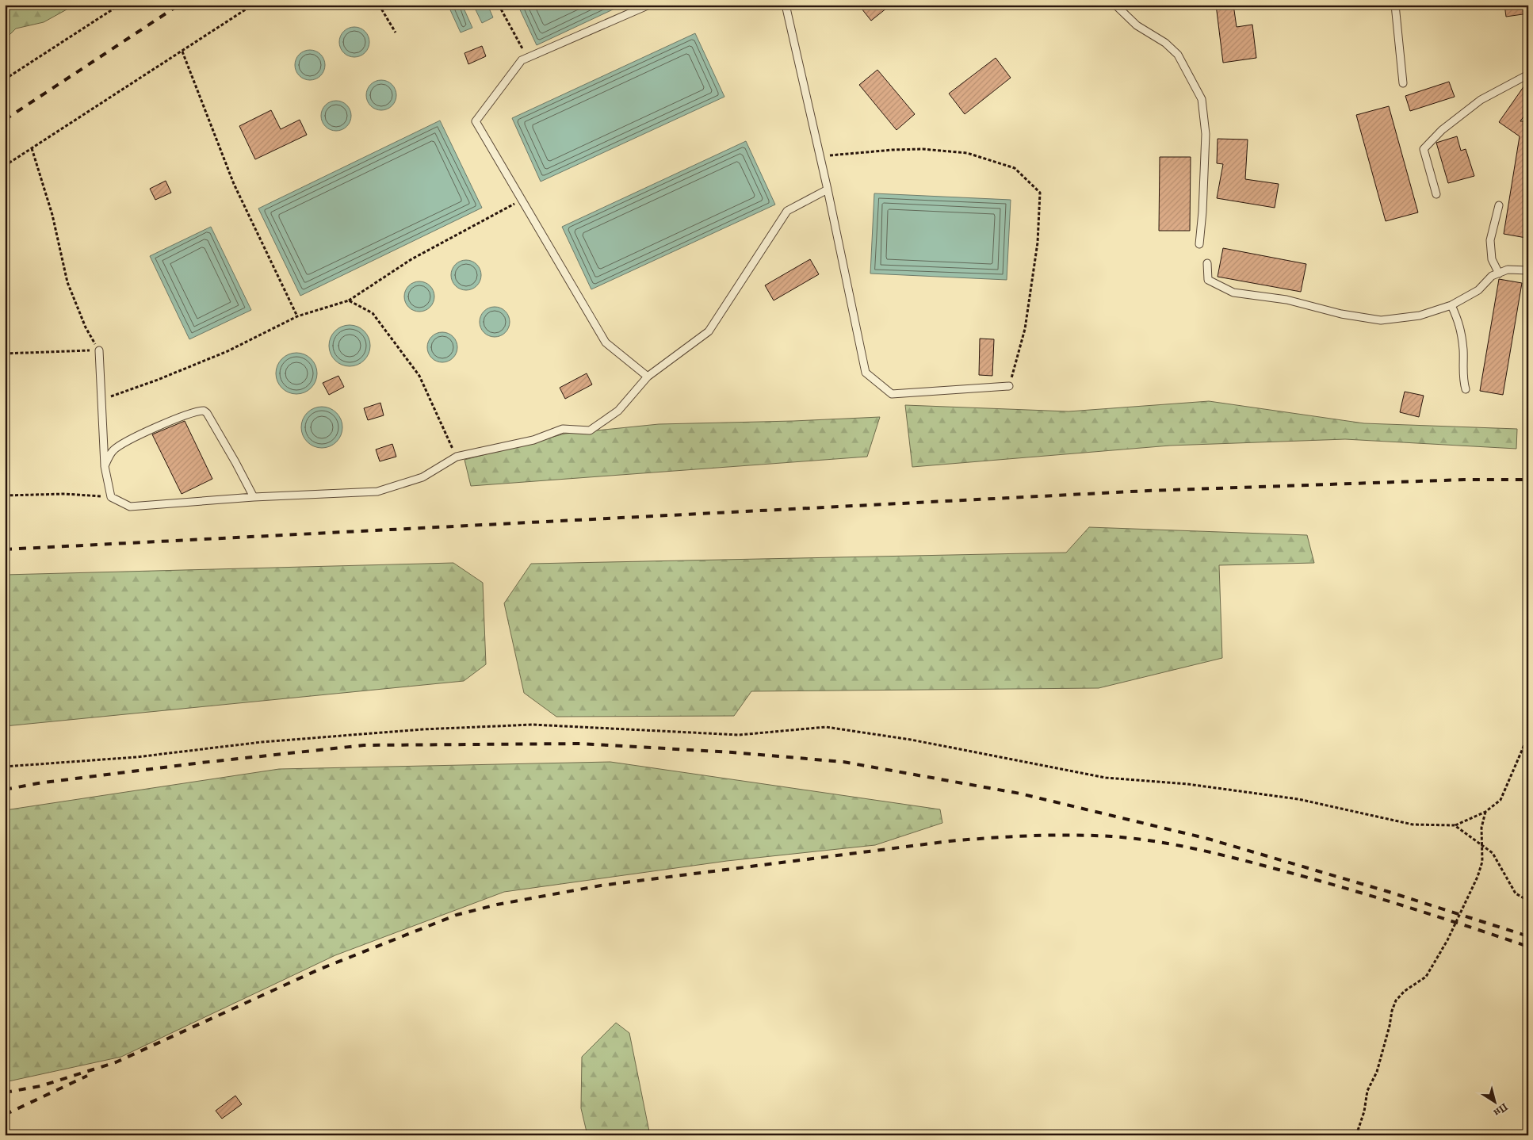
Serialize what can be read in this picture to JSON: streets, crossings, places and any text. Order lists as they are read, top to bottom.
{
  "north": "bottom right"
}
